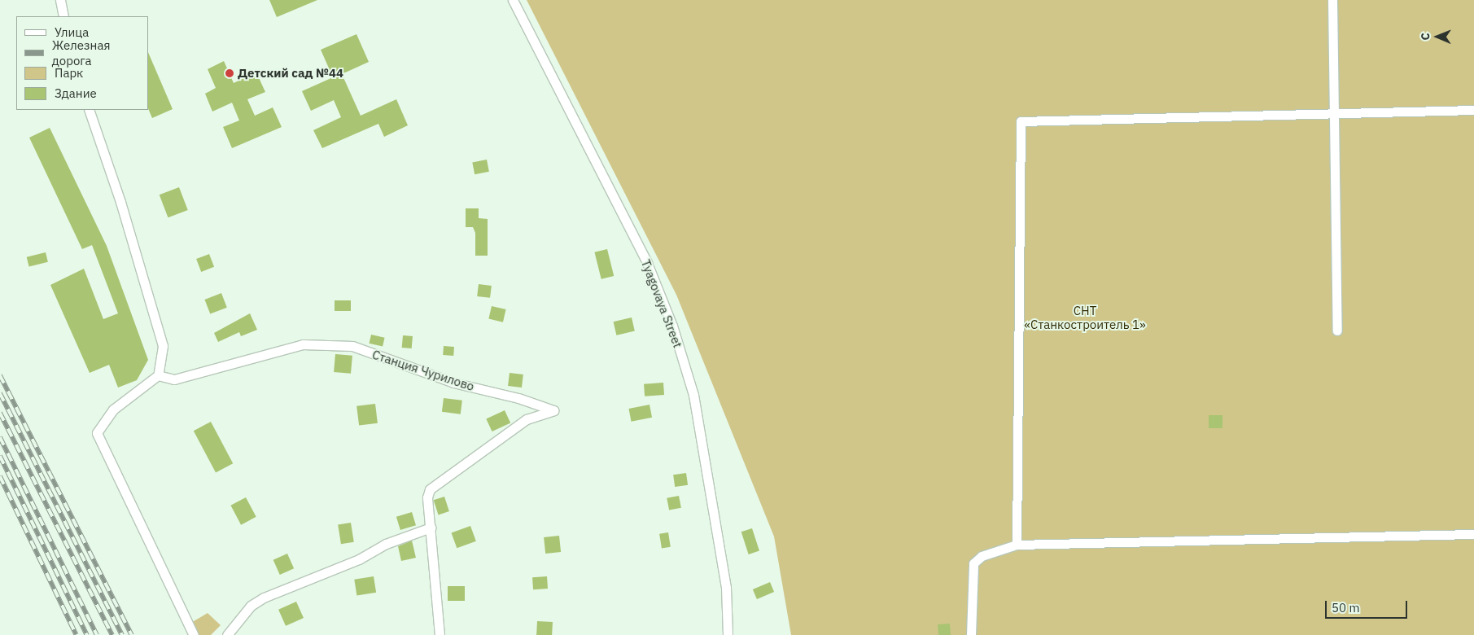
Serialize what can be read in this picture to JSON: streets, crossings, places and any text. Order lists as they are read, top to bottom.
{
  "streets": {
    "street": ["Tyagovaya Street", "Станция Чурилово"]
  },
  "parks": ["СНТ «Станкостроитель 1»"],
  "places": ["Детский сад №44"],
  "legend": [
    "Улица",
    "Железная дорога",
    "Парк",
    "Здание"
  ],
  "scale_bar": "50 m",
  "north": "left"
}
